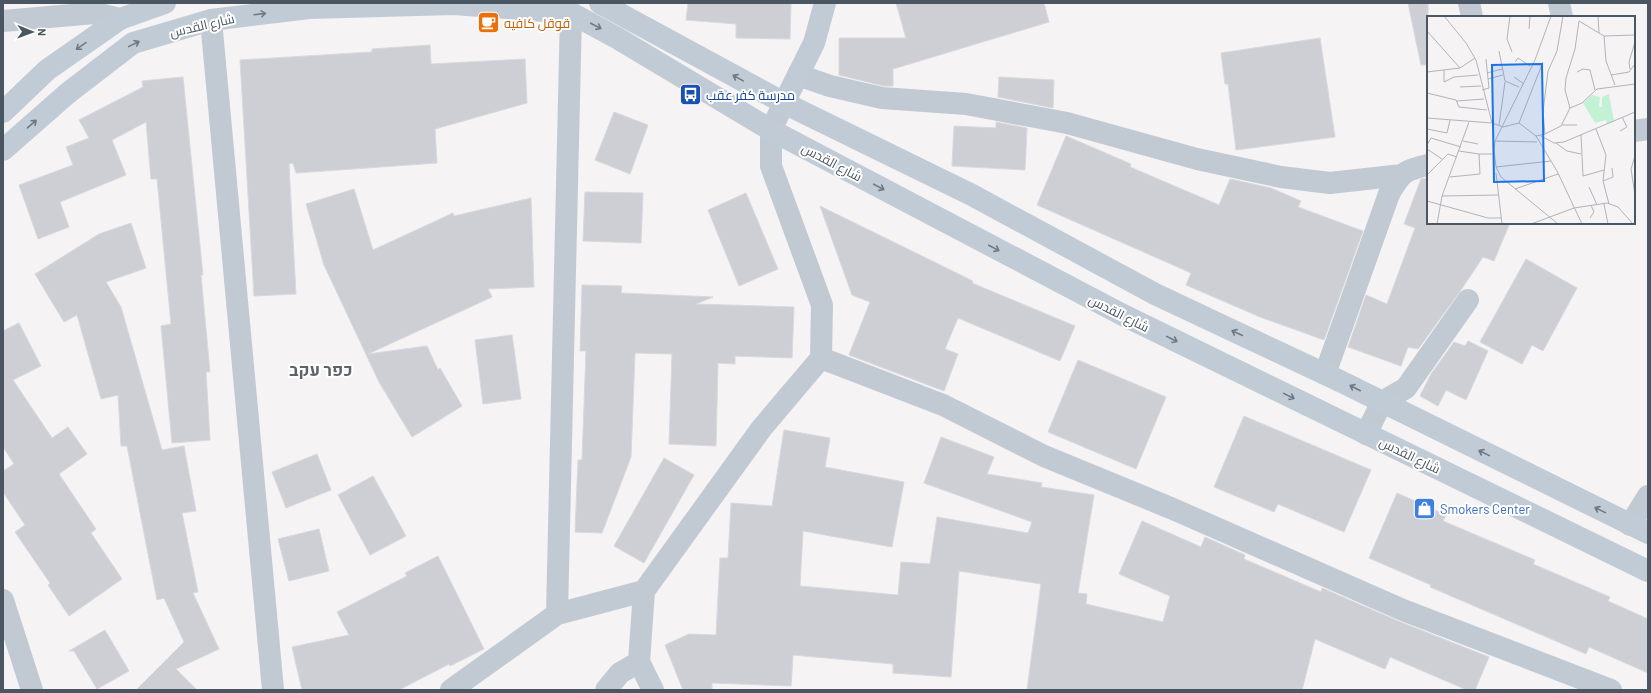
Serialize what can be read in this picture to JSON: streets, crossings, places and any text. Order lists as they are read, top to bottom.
{
  "streets": {
    "main road": ["شارع القدس"]
  },
  "districts": ["כפר עקב"],
  "places": {
    "cafe": ["قوقل كافيه"],
    "bus stop": ["مدرسة كفر عقب"],
    "shop": ["Smokers Center"]
  },
  "north": "right"
}
